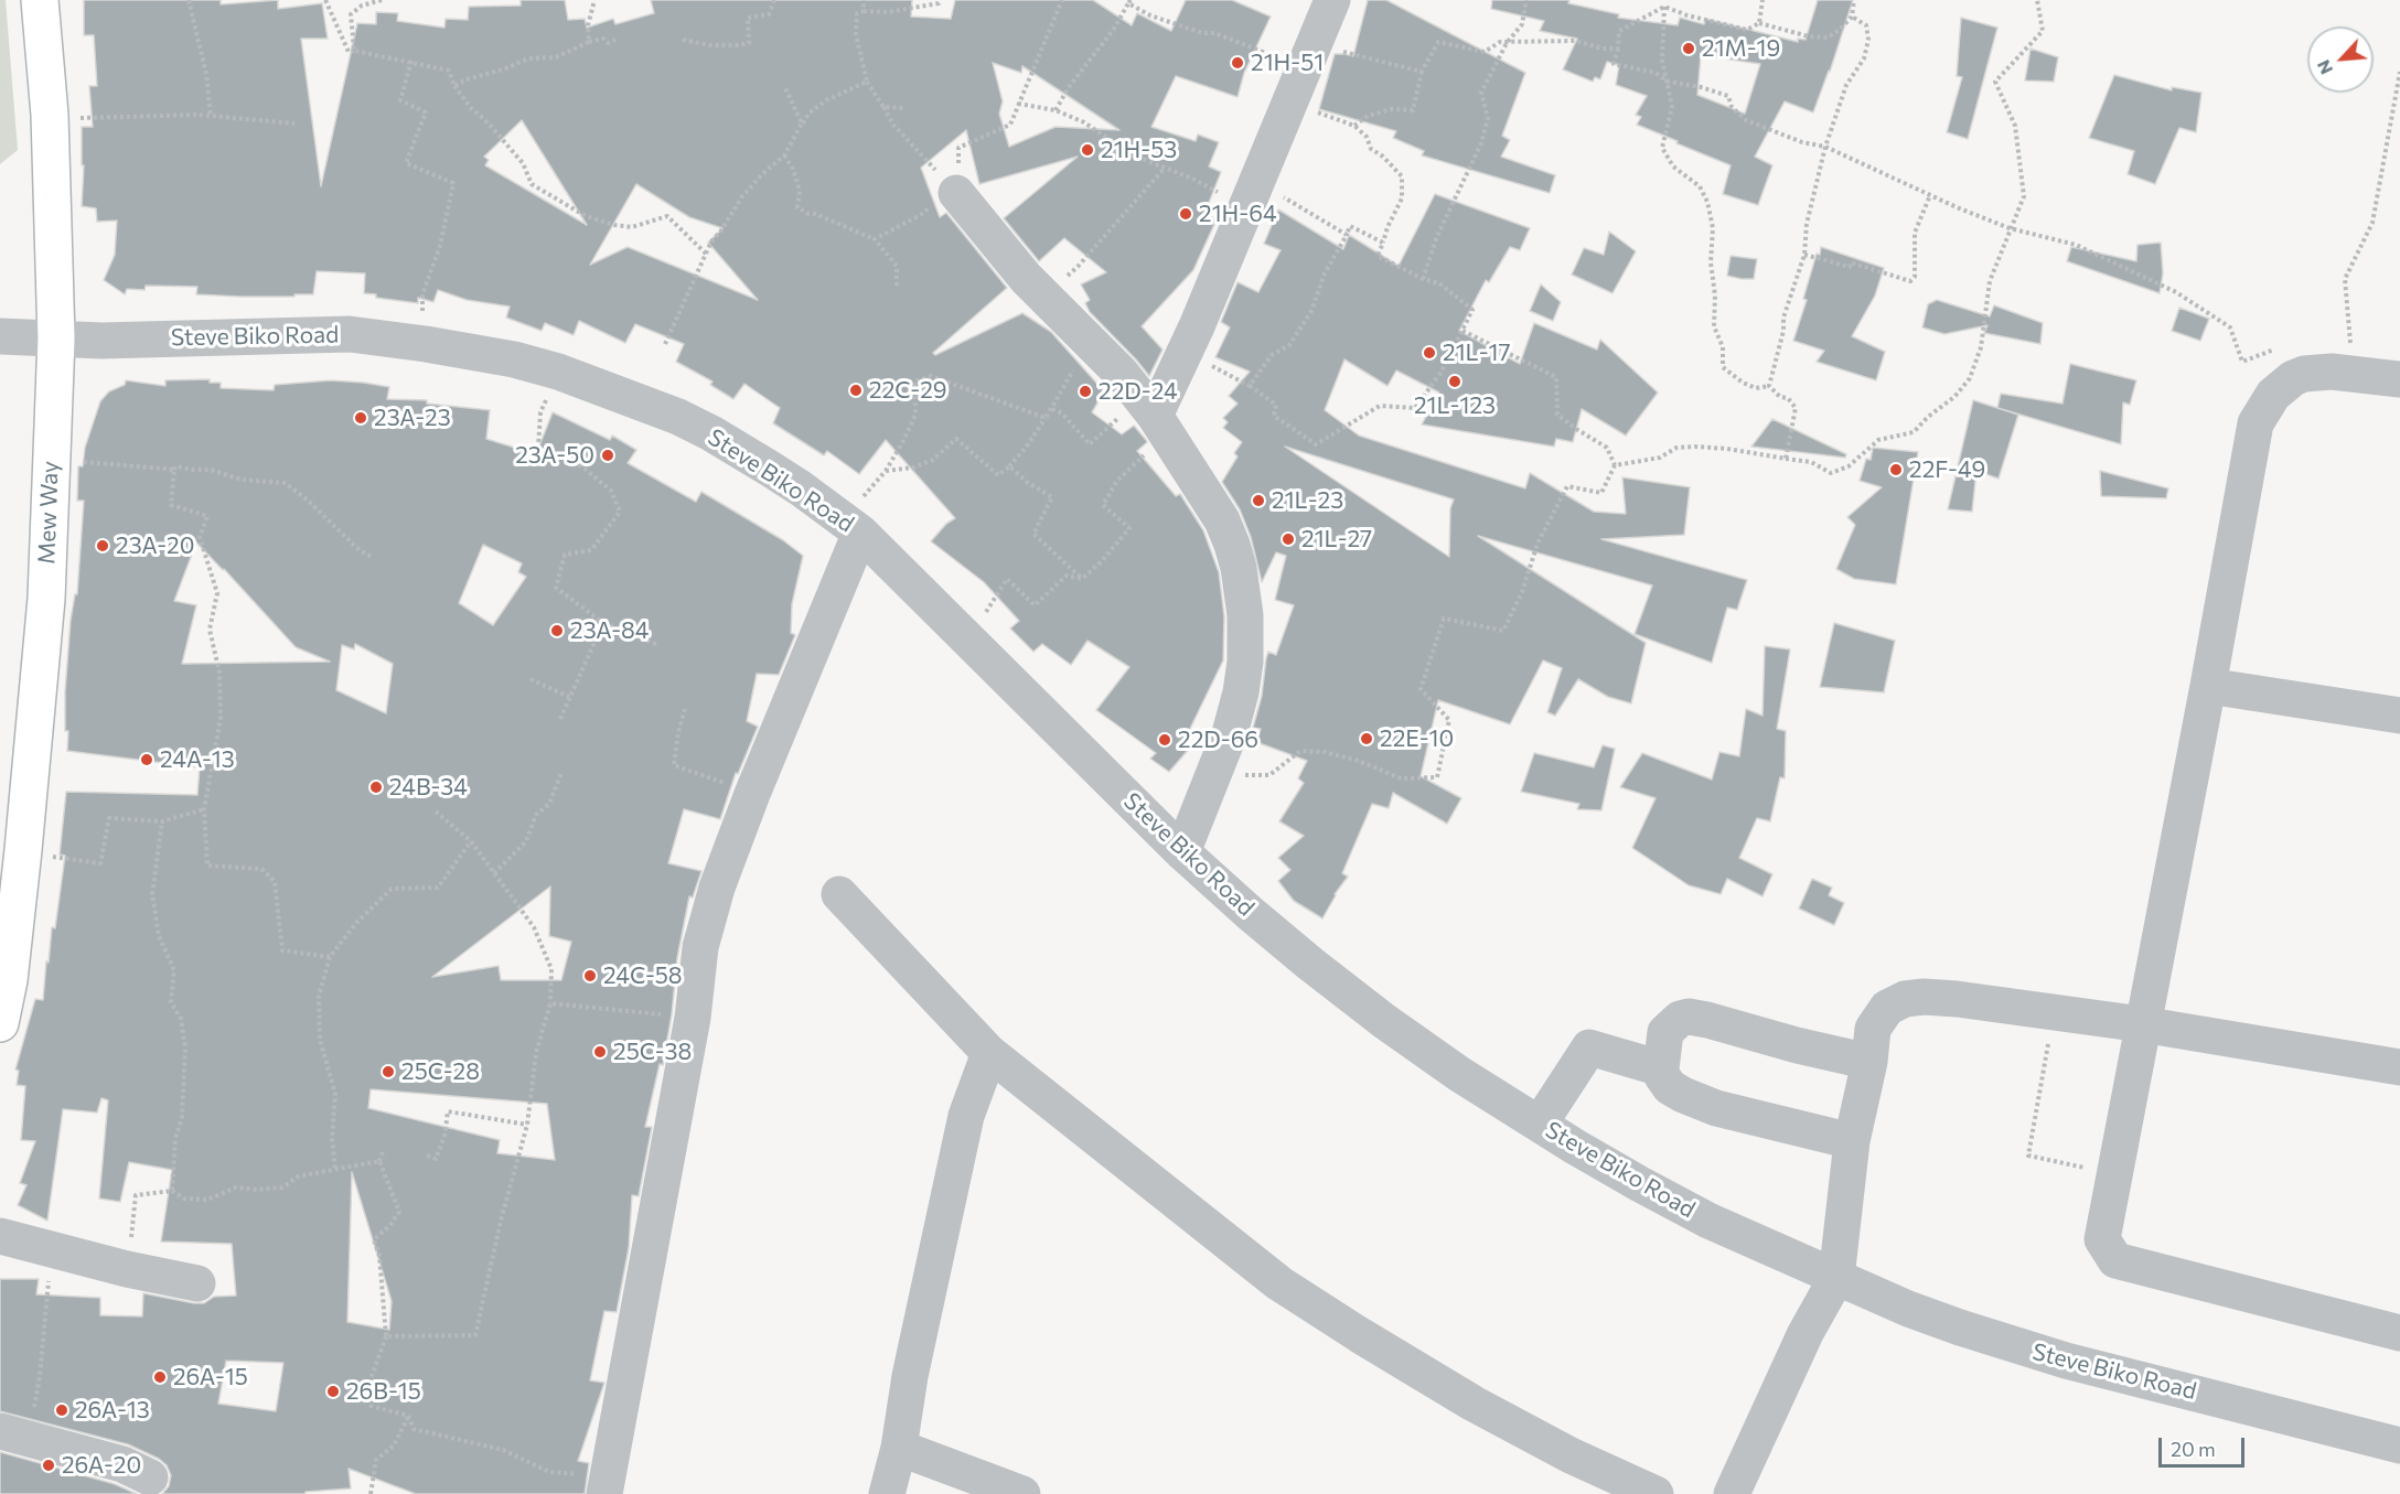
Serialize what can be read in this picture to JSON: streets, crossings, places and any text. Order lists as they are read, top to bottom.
{
  "streets": {
    "main road": ["Mew Way"],
    "street": ["Steve Biko Road"]
  },
  "crossings": [
    ["Steve Biko Road", "Mew Way"]
  ],
  "places": [
    "21M-19",
    "21H-51",
    "21H-53",
    "21H-64",
    "21L-17",
    "21L-123",
    "22C-29",
    "22D-24",
    "23A-23",
    "23A-50",
    "22F-49",
    "21L-23",
    "21L-27",
    "23A-20",
    "23A-84",
    "22E-10",
    "22D-66",
    "24A-13",
    "24B-34",
    "24C-58",
    "25C-38",
    "25C-28",
    "26A-15",
    "26B-15",
    "26A-13",
    "26A-20"
  ],
  "scale_bar": "20 m",
  "north": "bottom left"
}
